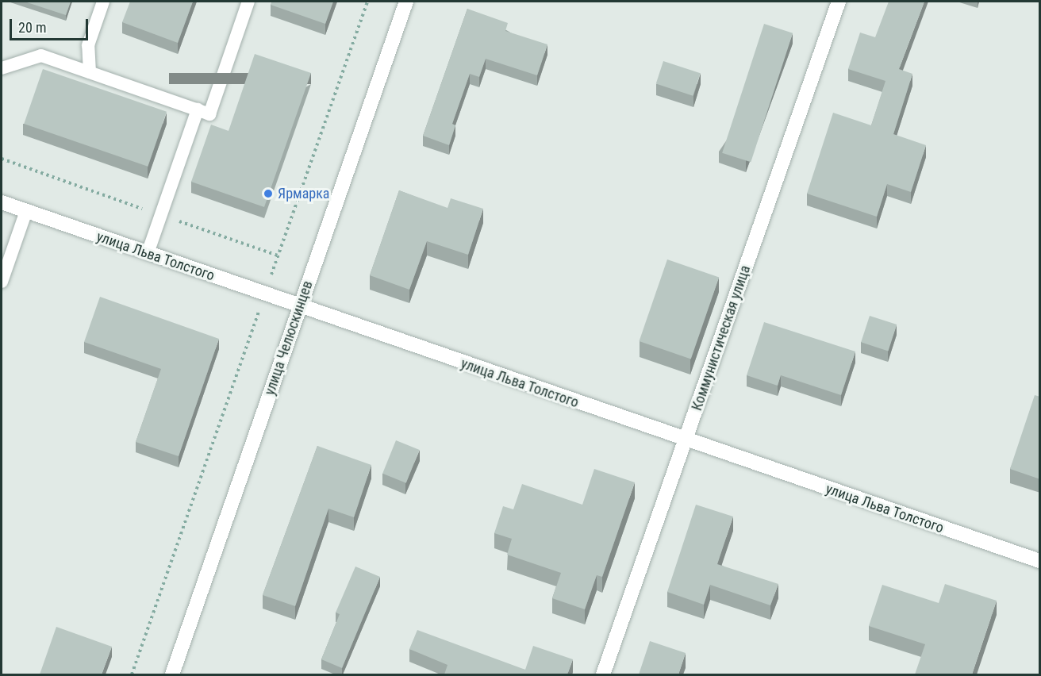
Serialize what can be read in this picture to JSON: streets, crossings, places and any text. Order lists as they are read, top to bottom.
{
  "streets": {
    "street": ["улица Льва Толстого", "улица Челюскинцев", "Коммунистическая улица"]
  },
  "crossings": [
    ["улица Льва Толстого", "улица Челюскинцев"],
    ["улица Льва Толстого", "Коммунистическая улица"]
  ],
  "places": ["Ярмарка"],
  "scale_bar": "20 m"
}
